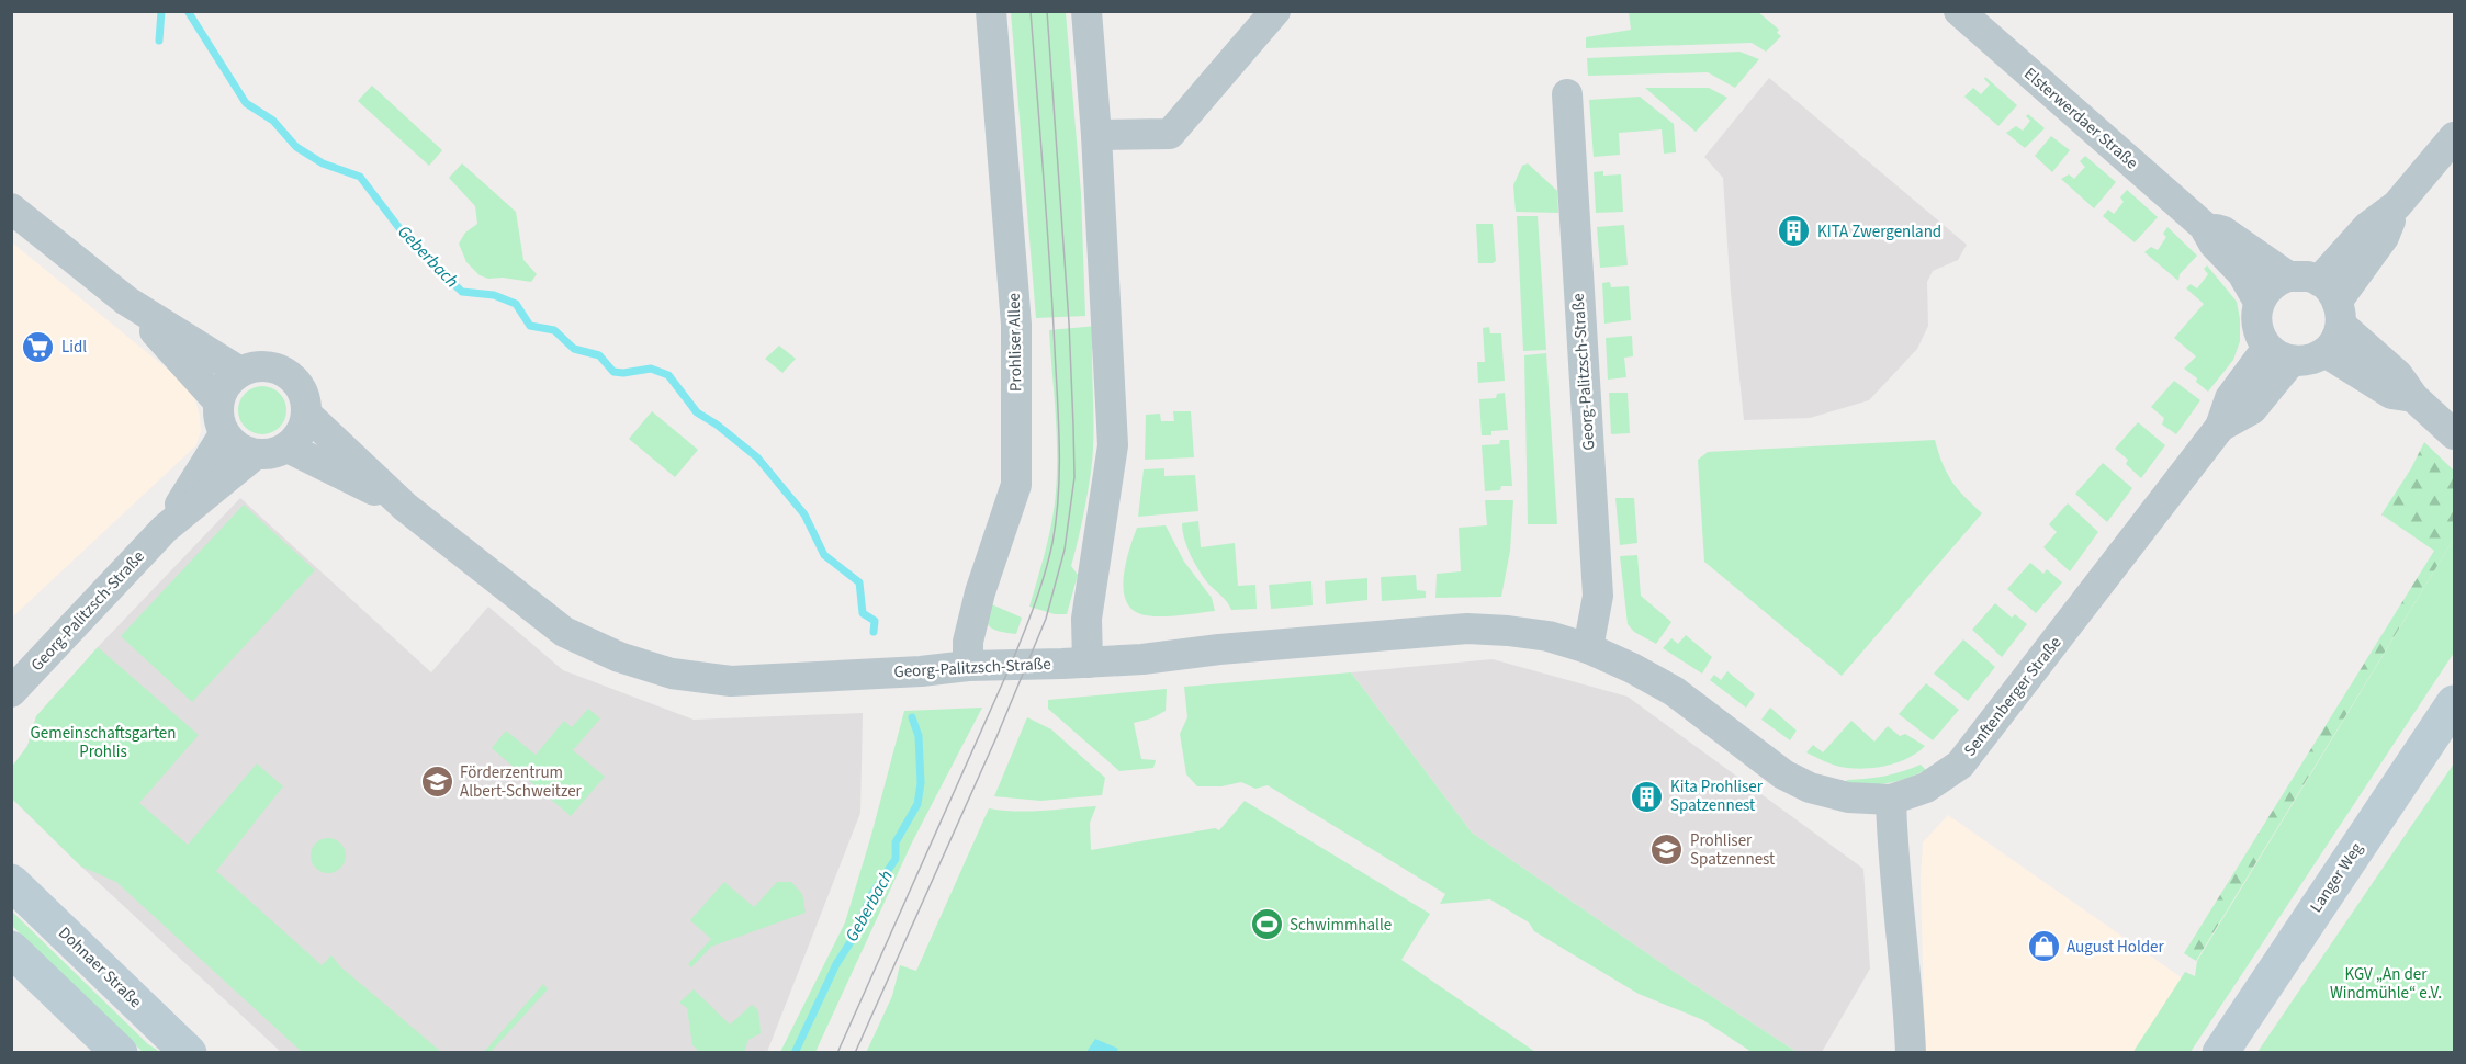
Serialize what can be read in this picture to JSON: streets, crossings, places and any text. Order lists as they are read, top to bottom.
{
  "streets": {
    "main road": ["Langer Weg", "Dohnaer Straße"],
    "street": [
      "Elsterwerdaer Straße",
      "Prohliser Allee",
      "Georg-Palitzsch-Straße",
      "Senftenberger Straße"
    ]
  },
  "crossings": [
    ["Elsterwerdaer Straße", "Senftenberger Straße"],
    ["Prohliser Allee", "Georg-Palitzsch-Straße"],
    ["Georg-Palitzsch-Straße", "Senftenberger Straße"]
  ],
  "water": ["Geberbach"],
  "parks": ["Gemeinschaftsgarten Prohlis", "KGV „An der Windmühle“ e.V."],
  "places": {
    "building": ["KITA Zwergenland", "Kita Prohliser Spatzennest"],
    "supermarket": ["Lidl"],
    "school or university": ["Förderzentrum Albert-Schweitzer", "Prohliser Spatzennest"],
    "sports": ["Schwimmhalle"],
    "shop": ["August Holder"]
  }
}
